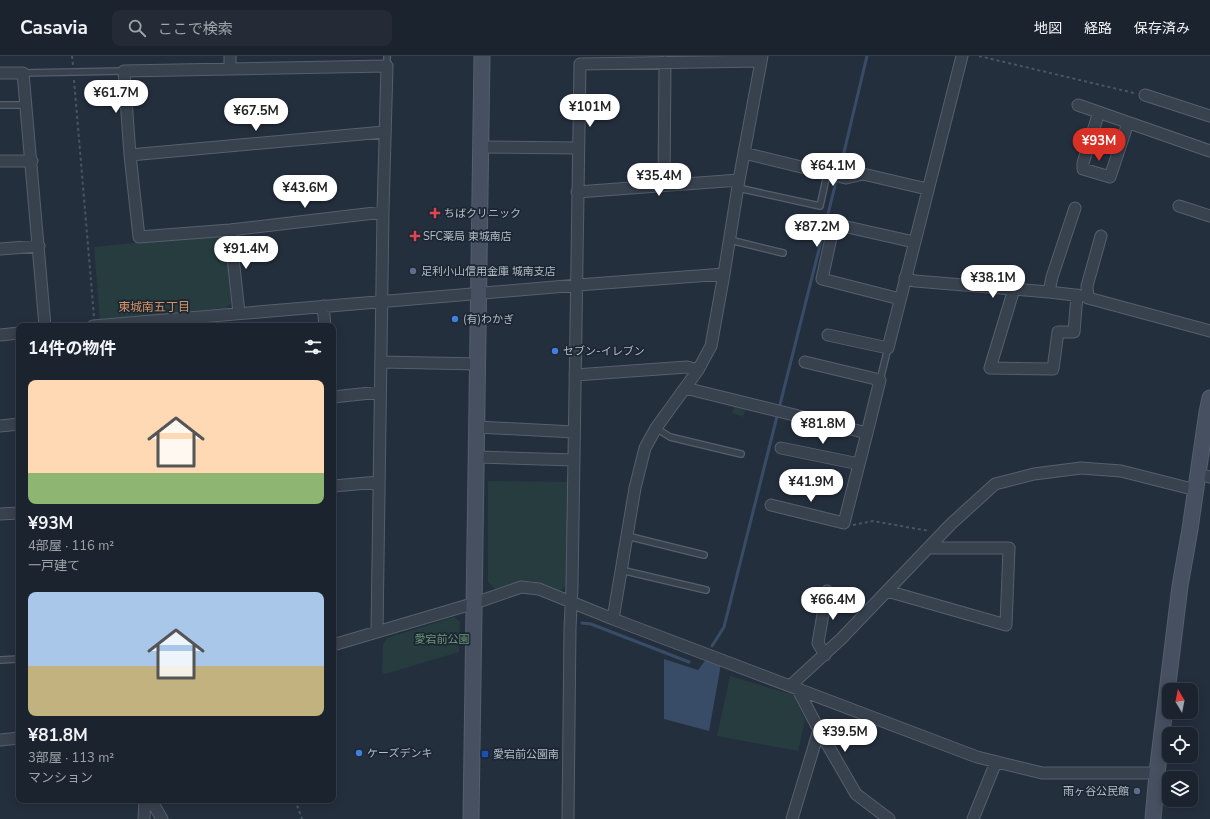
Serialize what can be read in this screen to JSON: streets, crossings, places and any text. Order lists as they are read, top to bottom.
{
  "districts": ["東城南五丁目"],
  "parks": ["愛宕前公園"],
  "places": {
    "health": ["ちばクリニック", "SFC薬局 東城南店"],
    "other": [
      "足利小山信用金庫 城南支店",
      "(有)わかぎ",
      "セブン-イレブン",
      "ケーズデンキ",
      "雨ヶ谷公民館"
    ],
    "transit": ["愛宕前公園南"]
  },
  "north": "top",
  "page": {
    "header": "Casavia",
    "search": "ここで検索",
    "nav": ["地図", "経路", "保存済み"],
    "price": [
      "¥61.7M",
      "¥101M",
      "¥67.5M",
      "¥93M",
      "¥64.1M",
      "¥35.4M",
      "¥43.6M",
      "¥87.2M",
      "¥91.4M",
      "¥38.1M",
      "¥81.8M",
      "¥41.9M",
      "¥66.4M",
      "¥39.5M"
    ],
    "heading": "14件の物件",
    "list": [
      {
        "name": "¥93M",
        "note": "4部屋 · 116 m² · 一戸建て"
      },
      {
        "name": "¥81.8M",
        "note": "3部屋 · 113 m² · マンション"
      }
    ]
  }
}
